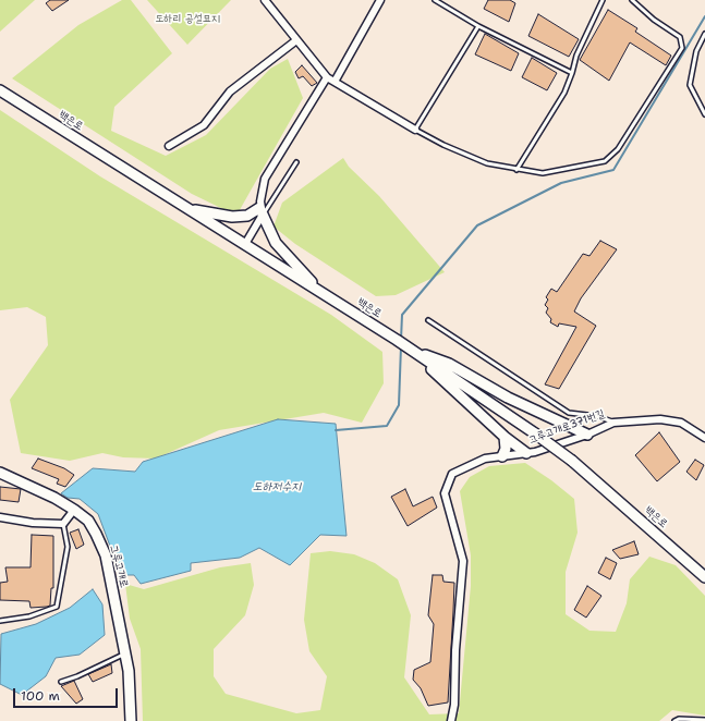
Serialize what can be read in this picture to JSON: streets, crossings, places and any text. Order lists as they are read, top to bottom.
{
  "streets": {
    "main road": ["백은로", "그루고개로"],
    "street": ["그루고개로371번길"]
  },
  "water": ["도하저수지"],
  "parks": ["도하리 공설묘지"],
  "scale_bar": "100 m"
}
